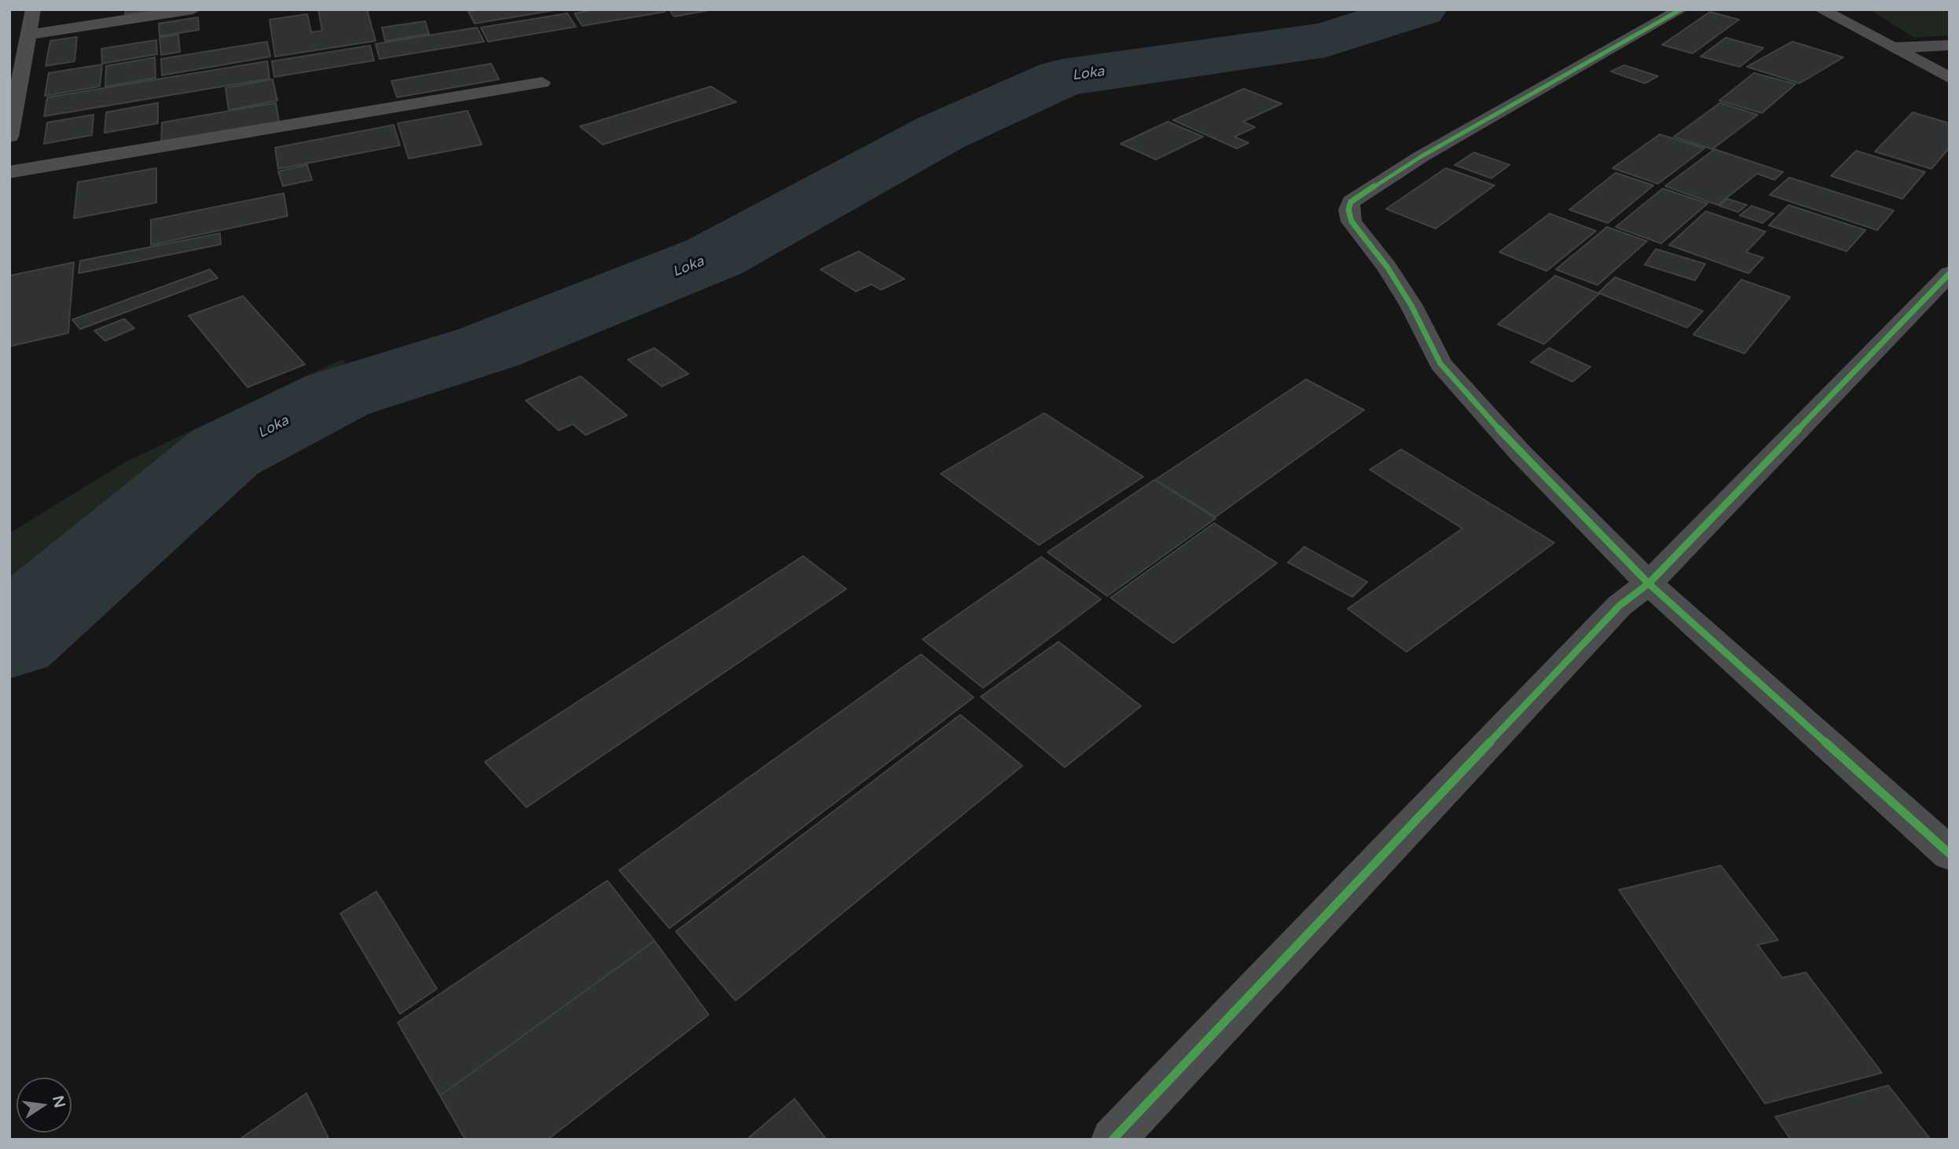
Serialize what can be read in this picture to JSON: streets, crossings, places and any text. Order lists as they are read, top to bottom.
{
  "water": ["Loka"],
  "north": "right"
}
